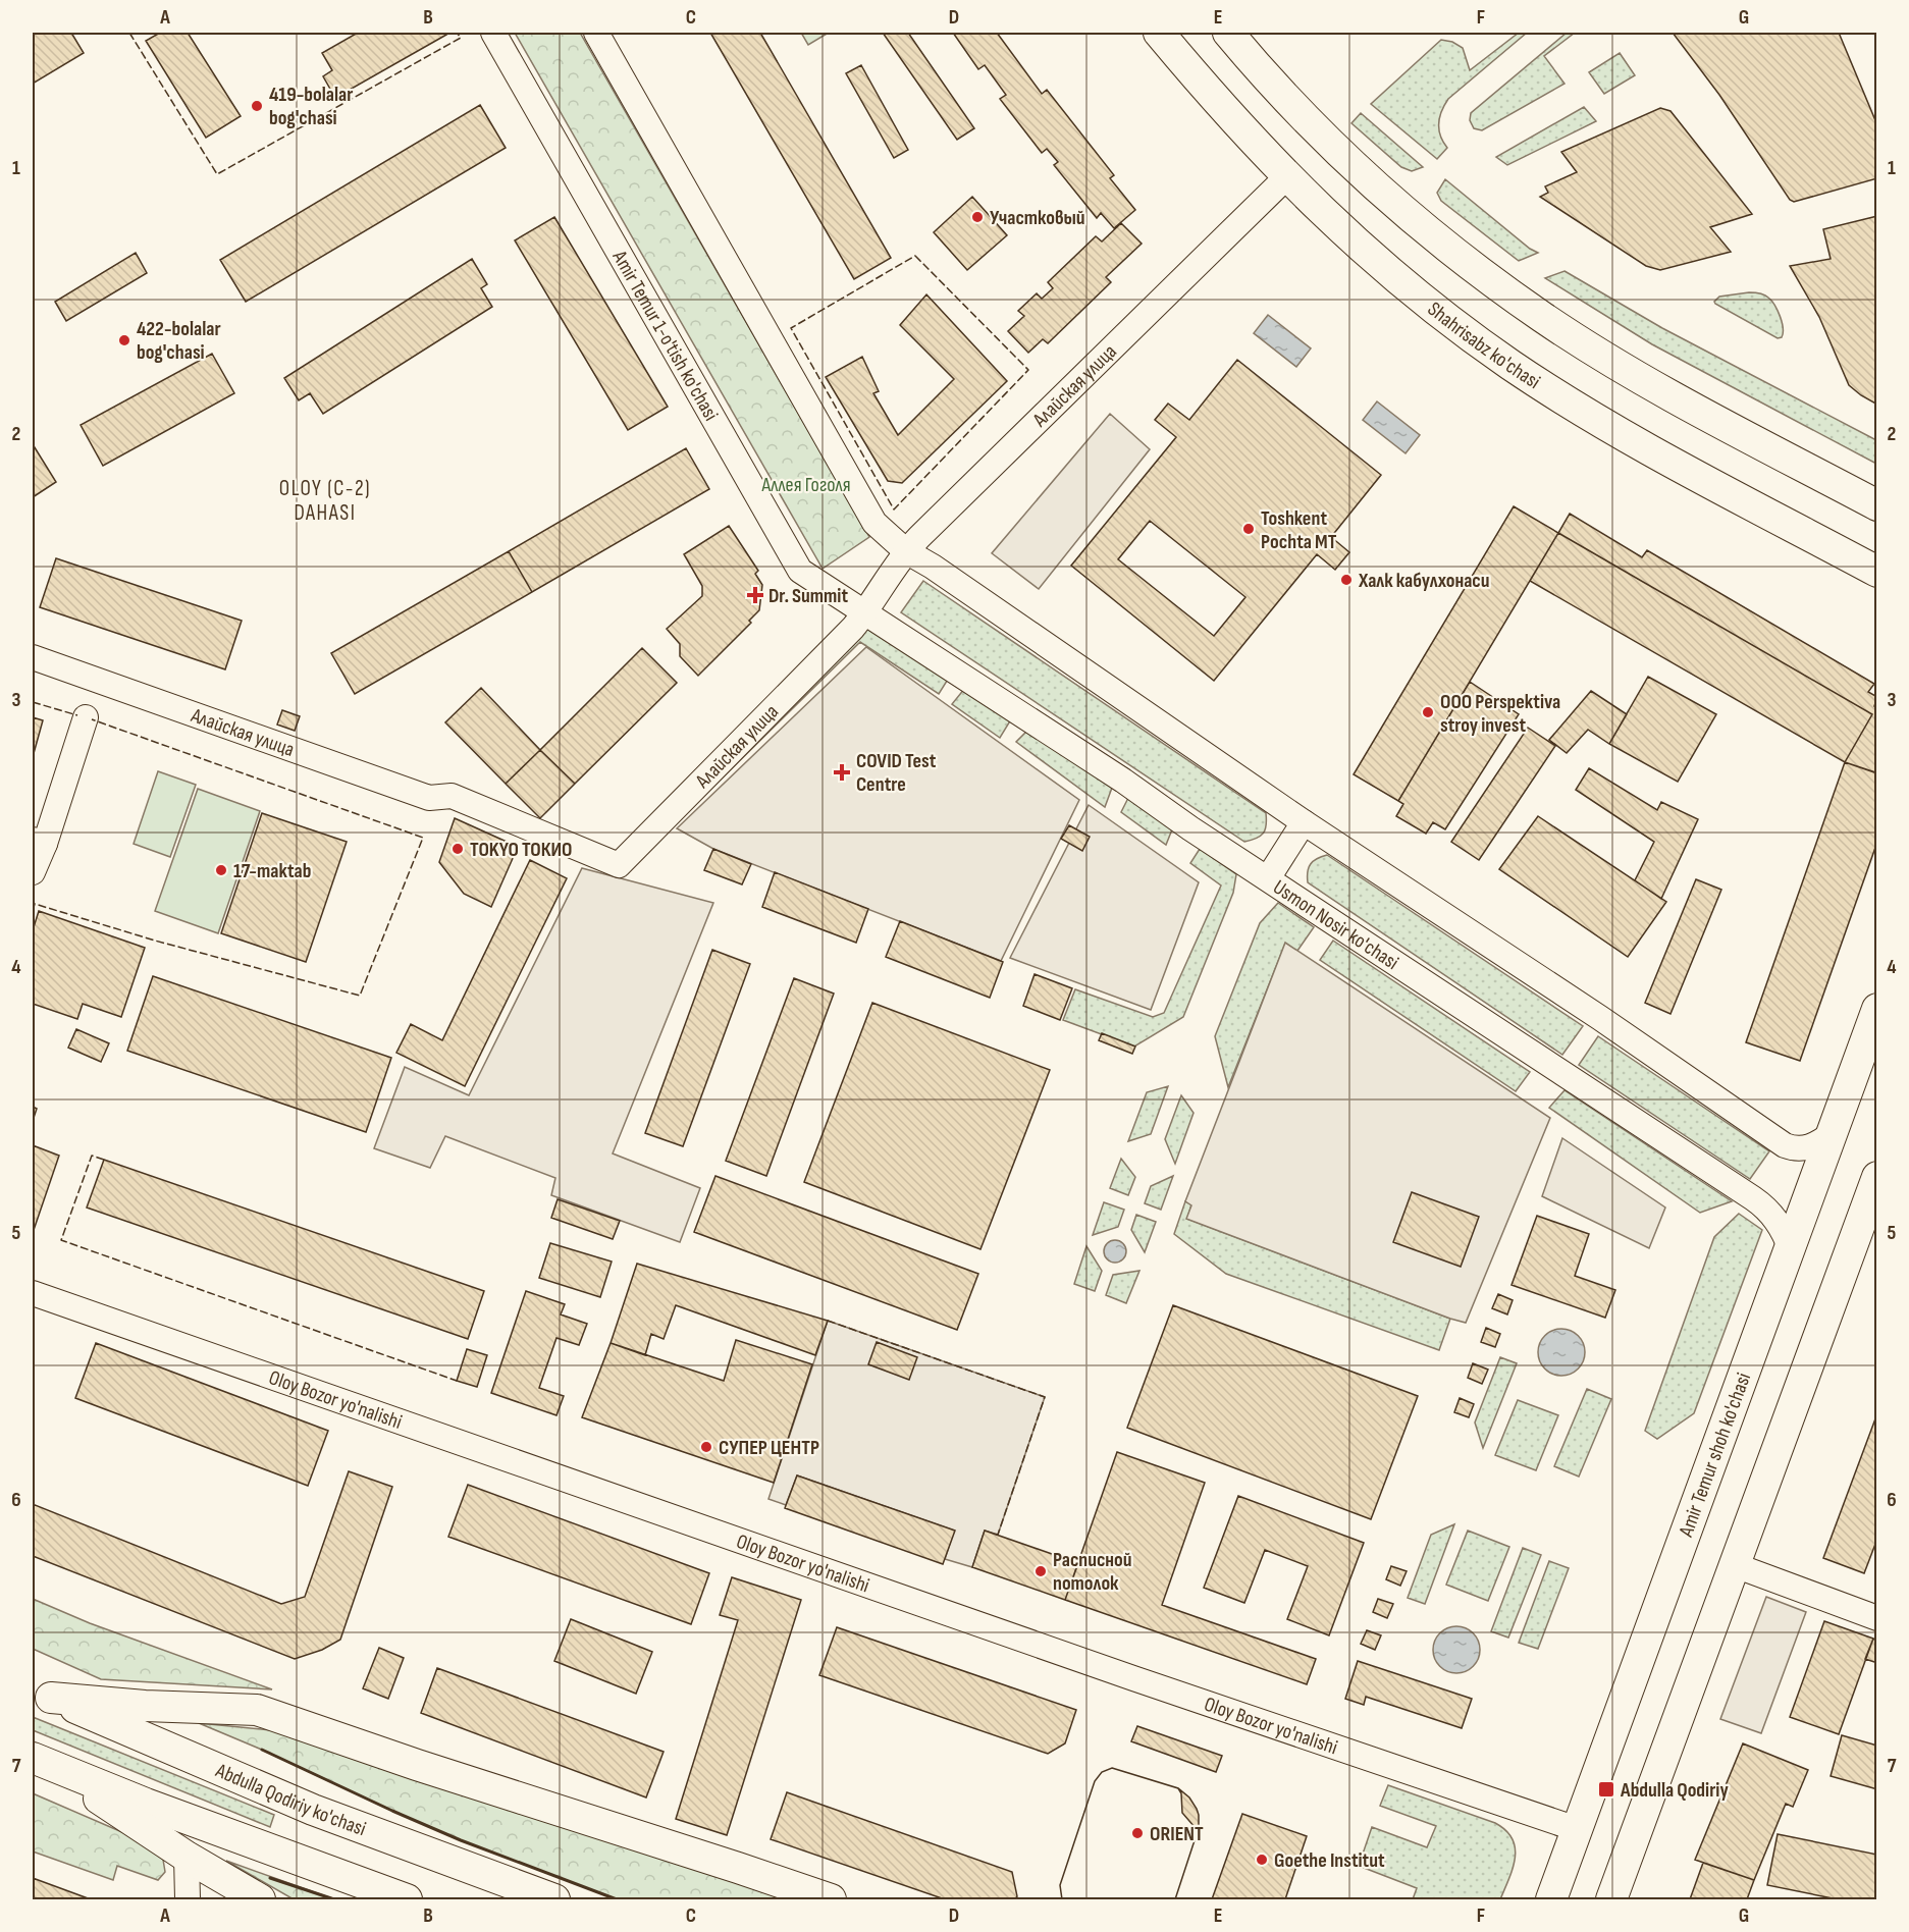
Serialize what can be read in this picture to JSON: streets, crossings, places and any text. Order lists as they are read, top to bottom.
{
  "streets": {
    "main road": ["Shahrisabz ko'chasi", "Amir Temur shoh ko'chasi", "Abdulla Qodiriy ko'chasi"],
    "street": [
      "Amir Temur 1-o'tish ko'chasi",
      "Алайская улица",
      "Usmon Nosir ko'chasi",
      "Oloy Bozor yo'nalishi"
    ]
  },
  "crossings": [
    ["Amir Temur 1-o'tish ko'chasi", "Алайская улица"],
    ["Amir Temur 1-o'tish ko'chasi", "Usmon Nosir ko'chasi"],
    ["Shahrisabz ko'chasi", "Алайская улица"],
    ["Алайская улица", "Usmon Nosir ko'chasi"],
    ["Usmon Nosir ko'chasi", "Amir Temur shoh ko'chasi"],
    ["Oloy Bozor yo'nalishi", "Amir Temur shoh ko'chasi"]
  ],
  "districts": ["OLOY (C-2) DAHASI"],
  "parks": ["Аллея Гоголя"],
  "places": {
    "other": [
      "419-bolalar bog'chasi",
      "Участковый",
      "422-bolalar bog'chasi",
      "Toshkent Pochta MT",
      "Халк кабулхонаси",
      "ООО Perspektiva stroy invest",
      "TOKYO ТОКИО",
      "17-maktab",
      "СУПЕР ЦЕНТР",
      "Расписной потолок",
      "ORIENT",
      "Goethe Institut"
    ],
    "health": ["Dr. Summit", "COVID Test Centre"],
    "transit": ["Abdulla Qodiriy"]
  },
  "grid": {
    "columns": [
      "A",
      "B",
      "C",
      "D",
      "E",
      "F",
      "G"
    ],
    "rows": [
      "1",
      "2",
      "3",
      "4",
      "5",
      "6",
      "7"
    ]
  }
}
